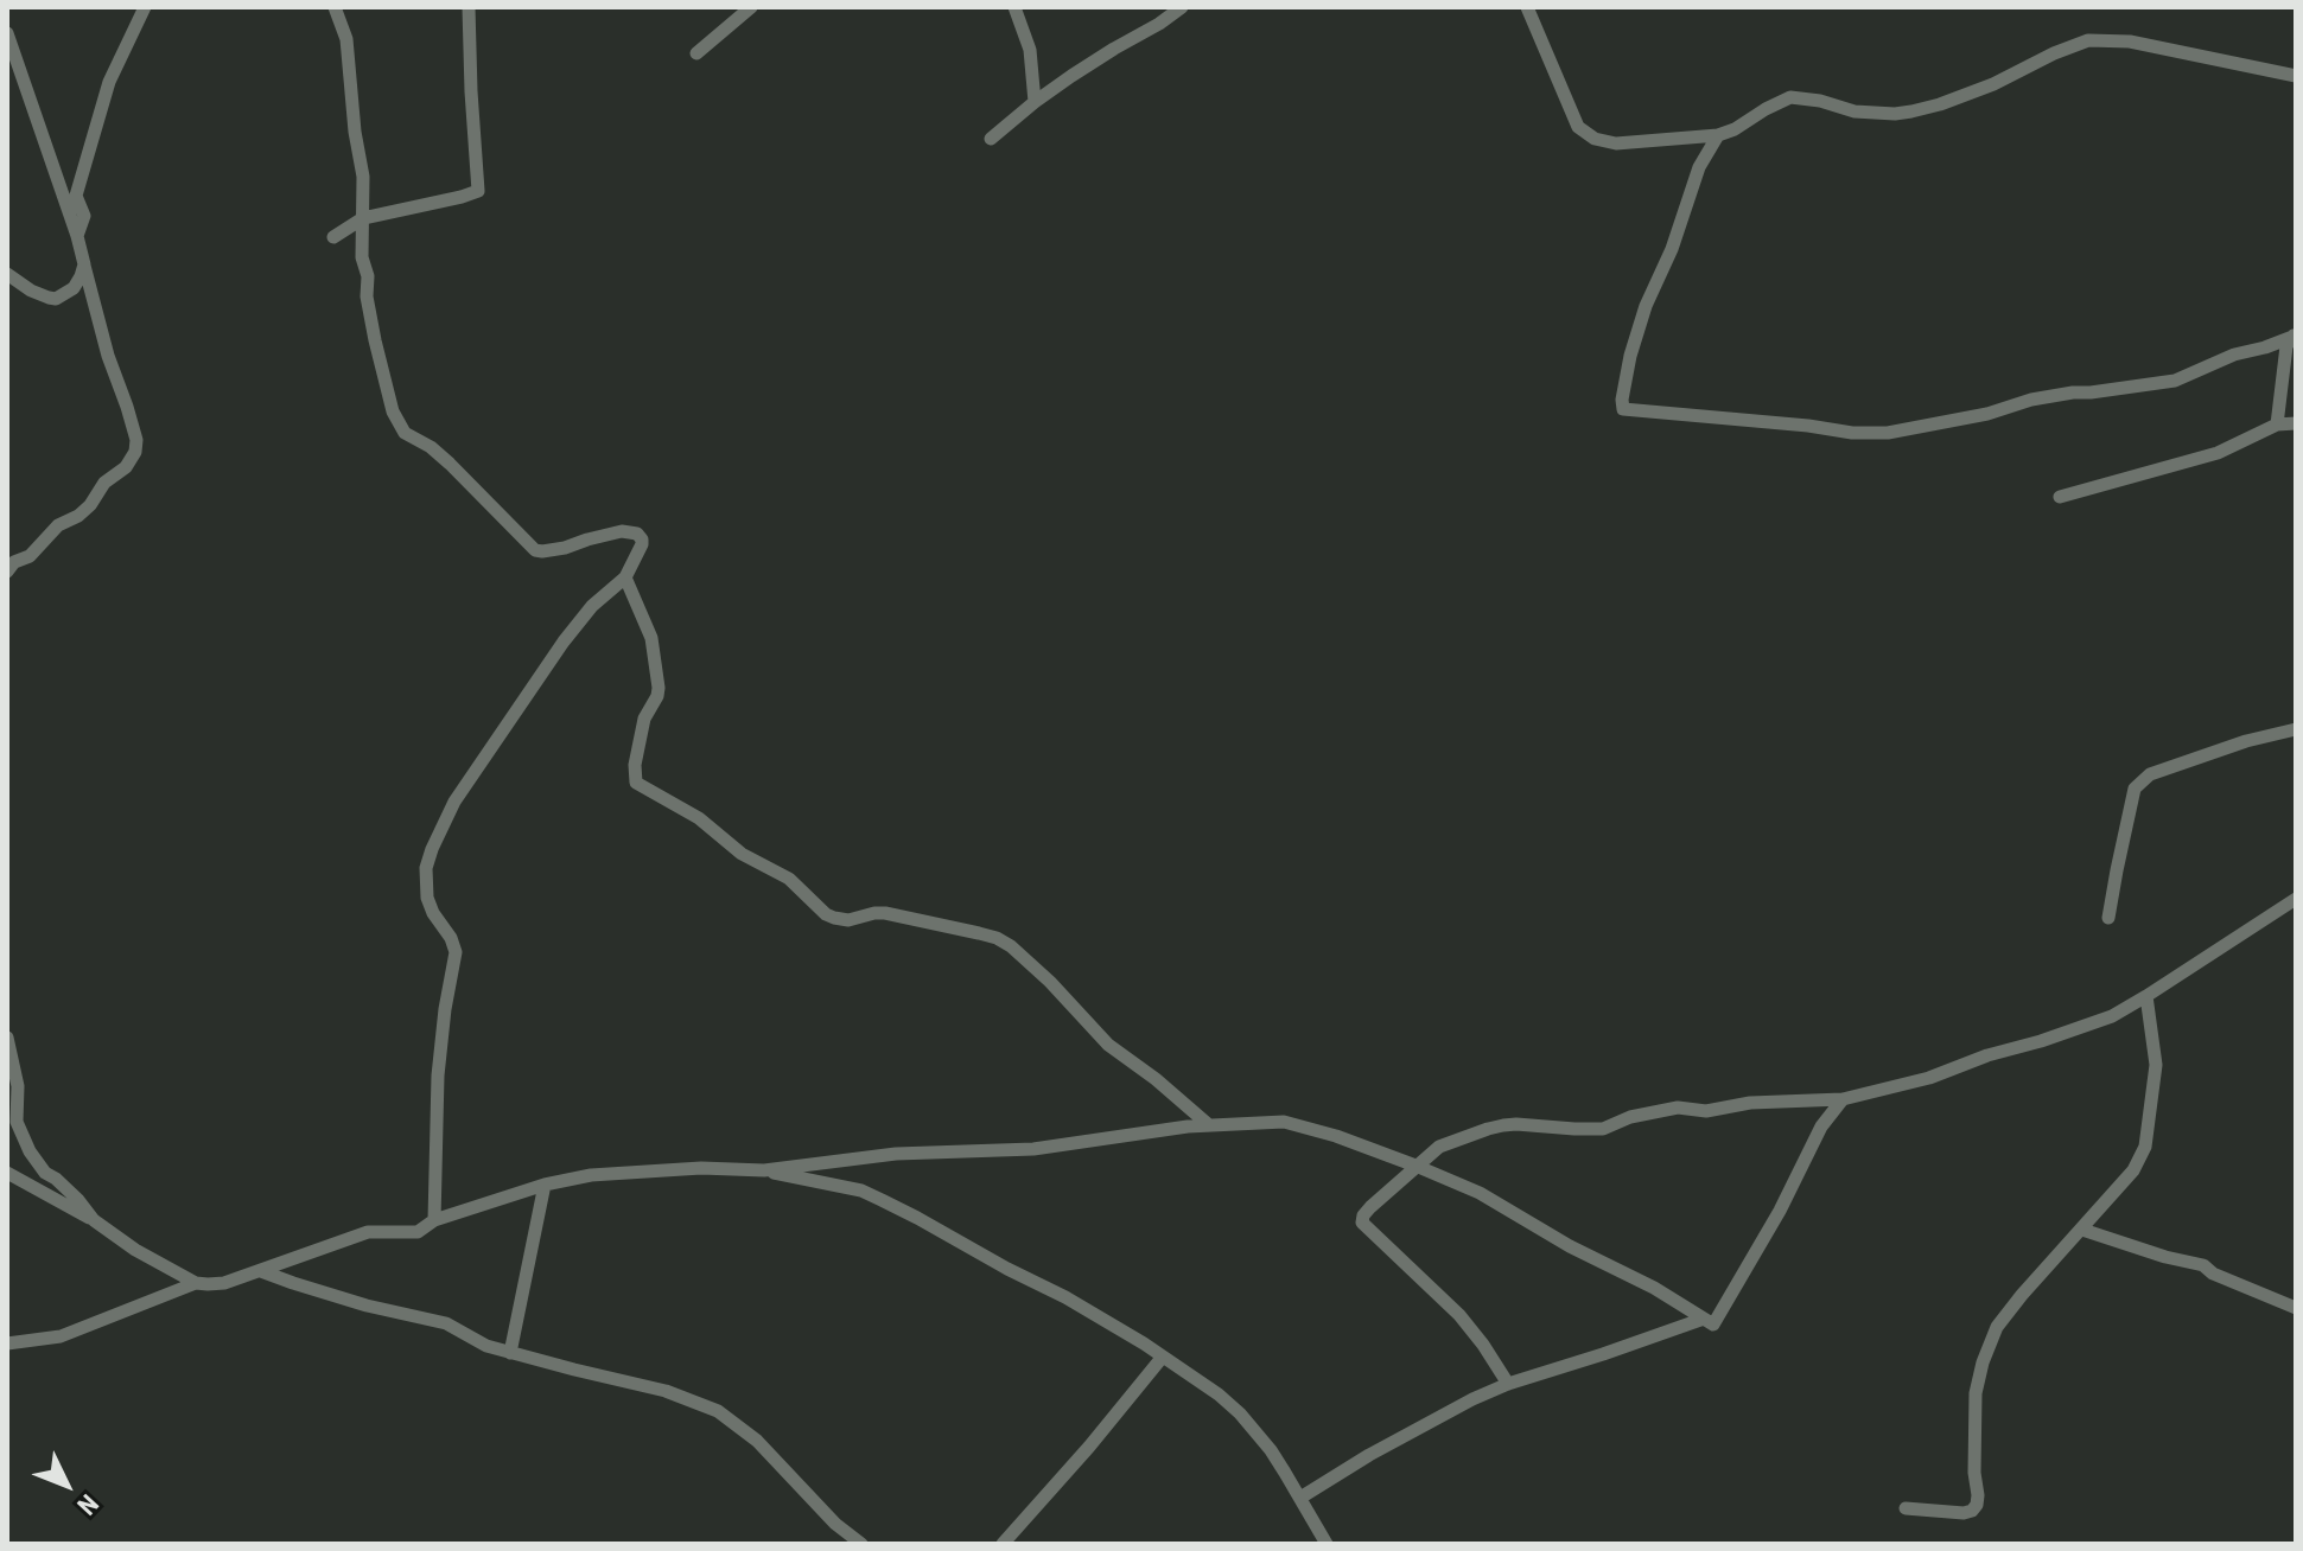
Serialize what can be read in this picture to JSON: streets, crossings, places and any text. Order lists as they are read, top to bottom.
{
  "north": "bottom right"
}
